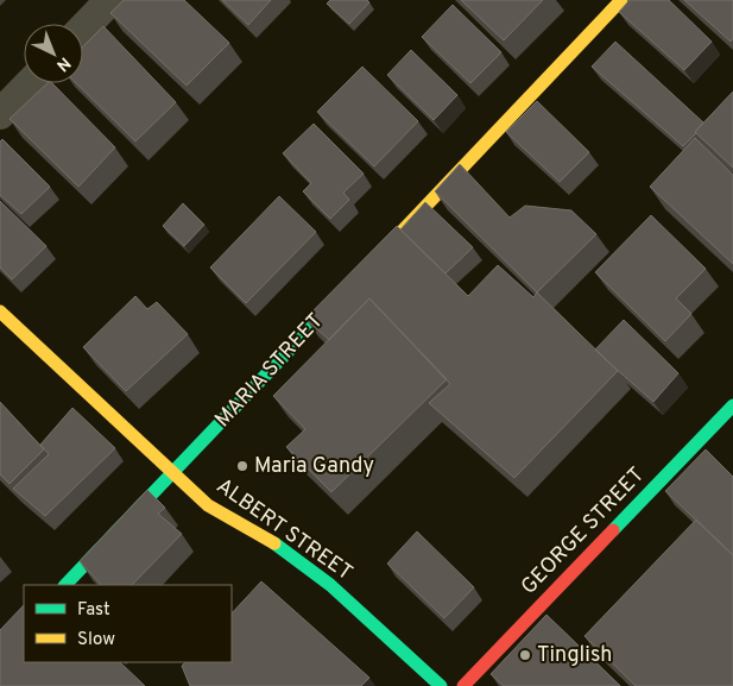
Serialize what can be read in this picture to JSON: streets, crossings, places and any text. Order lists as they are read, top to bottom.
{
  "streets": {
    "street": ["MARIA STREET", "ALBERT STREET", "GEORGE STREET"]
  },
  "crossings": [
    ["MARIA STREET", "ALBERT STREET"]
  ],
  "places": ["Maria Gandy", "Tinglish"],
  "legend": ["Fast", "Slow"],
  "north": "bottom right"
}
